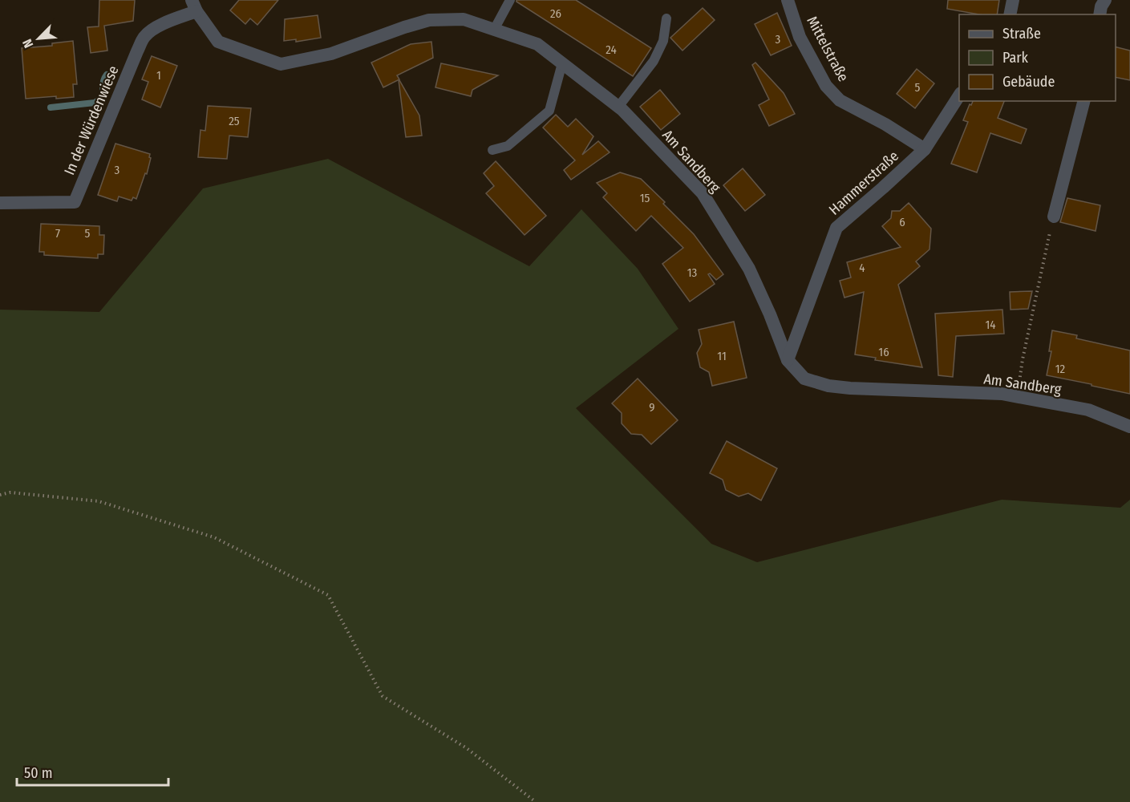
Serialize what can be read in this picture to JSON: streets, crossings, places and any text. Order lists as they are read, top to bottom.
{
  "streets": {
    "street": [
      "Mittelstraße",
      "In der Würdenwiese",
      "Am Sandberg",
      "Hammerstraße"
    ]
  },
  "crossings": [
    ["Mittelstraße", "Hammerstraße"],
    ["In der Würdenwiese", "Am Sandberg"],
    ["Am Sandberg", "Hammerstraße"]
  ],
  "house_numbers": [
    "26",
    "3",
    "24",
    "1",
    "5",
    "25",
    "3",
    "15",
    "6",
    "7",
    "5",
    "4",
    "13",
    "14",
    "16",
    "11",
    "12",
    "9"
  ],
  "legend": ["Straße", "Park", "Gebäude"],
  "scale_bar": "50 m",
  "north": "bottom left"
}
